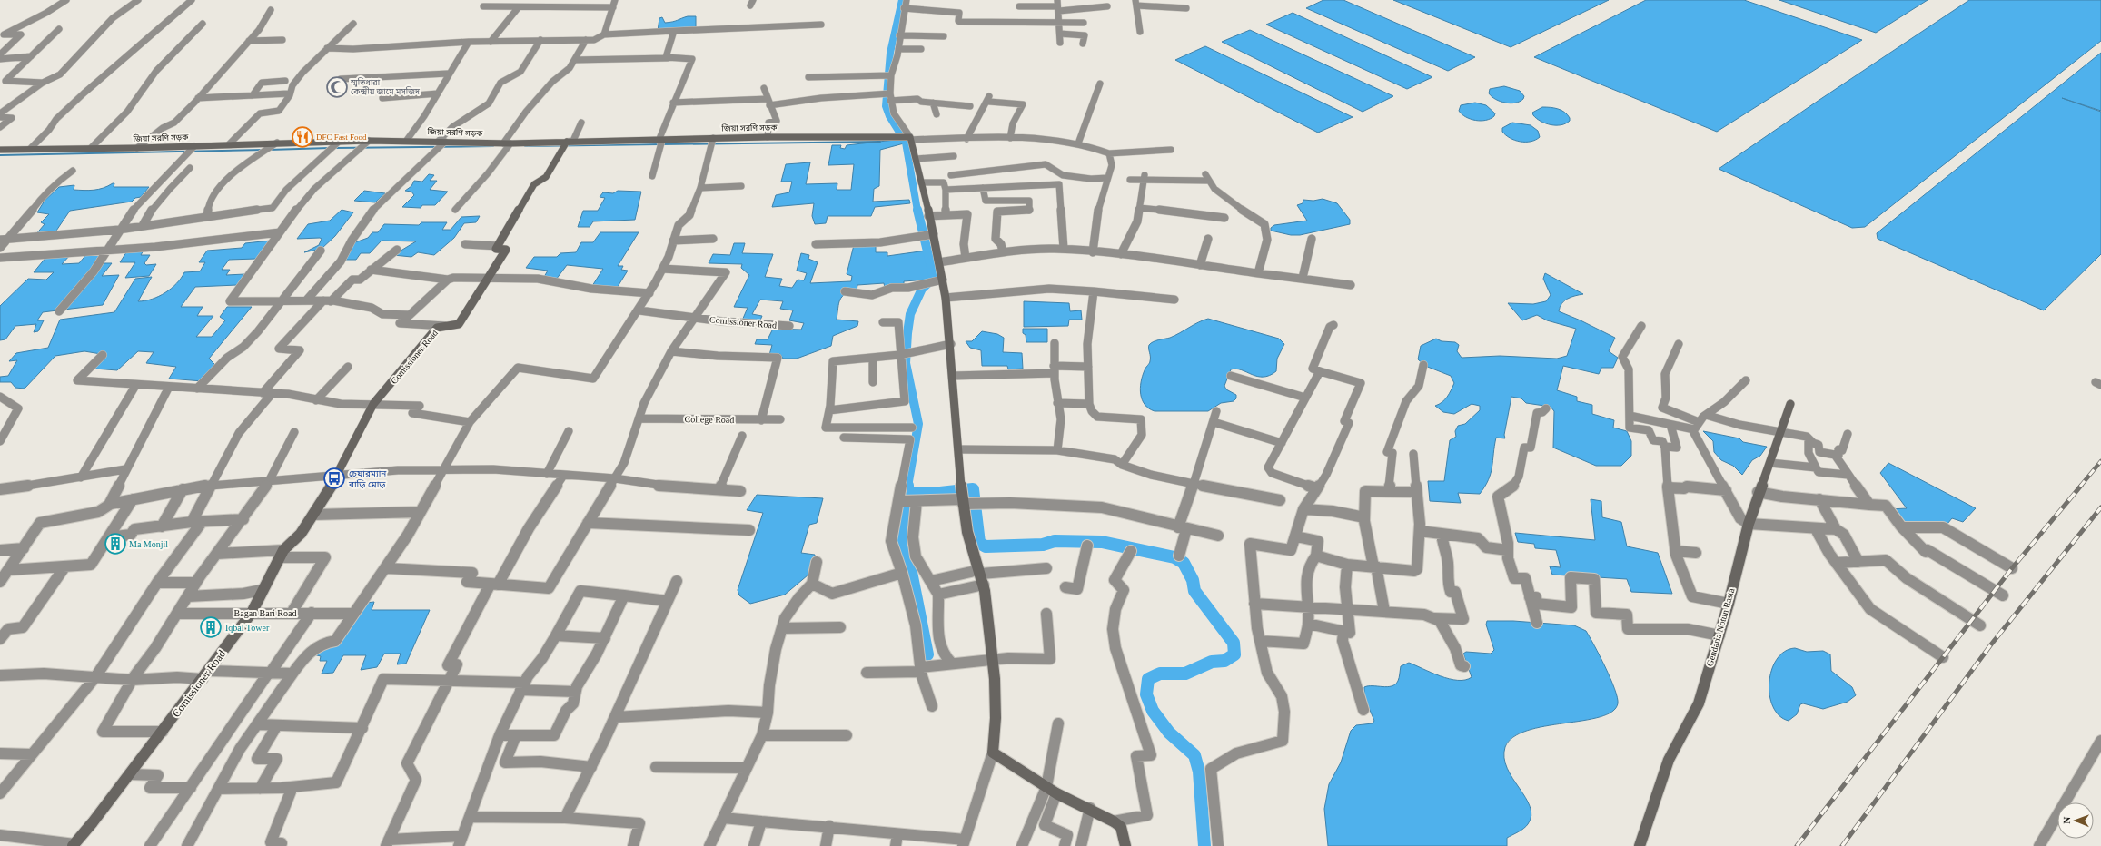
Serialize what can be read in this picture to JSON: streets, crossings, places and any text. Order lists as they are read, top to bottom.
{
  "streets": {
    "main road": ["জিয়া সরণি সড়ক", "Comissioner Road", "Gendaria Notun Rasta"],
    "street": ["College Road", "Bagan Bari Road"]
  },
  "crossings": [
    ["Comissioner Road", "Bagan Bari Road"]
  ],
  "places": {
    "mosque": ["স্মৃতিধারা কেন্দ্রীয় জামে মসজিদ"],
    "restaurant": ["DFC Fast Food"],
    "bus stop": ["চেয়ারম্যান বাড়ি মোড়"],
    "building": ["Ma Monjil", "Iqbal Tower"]
  },
  "north": "left"
}
